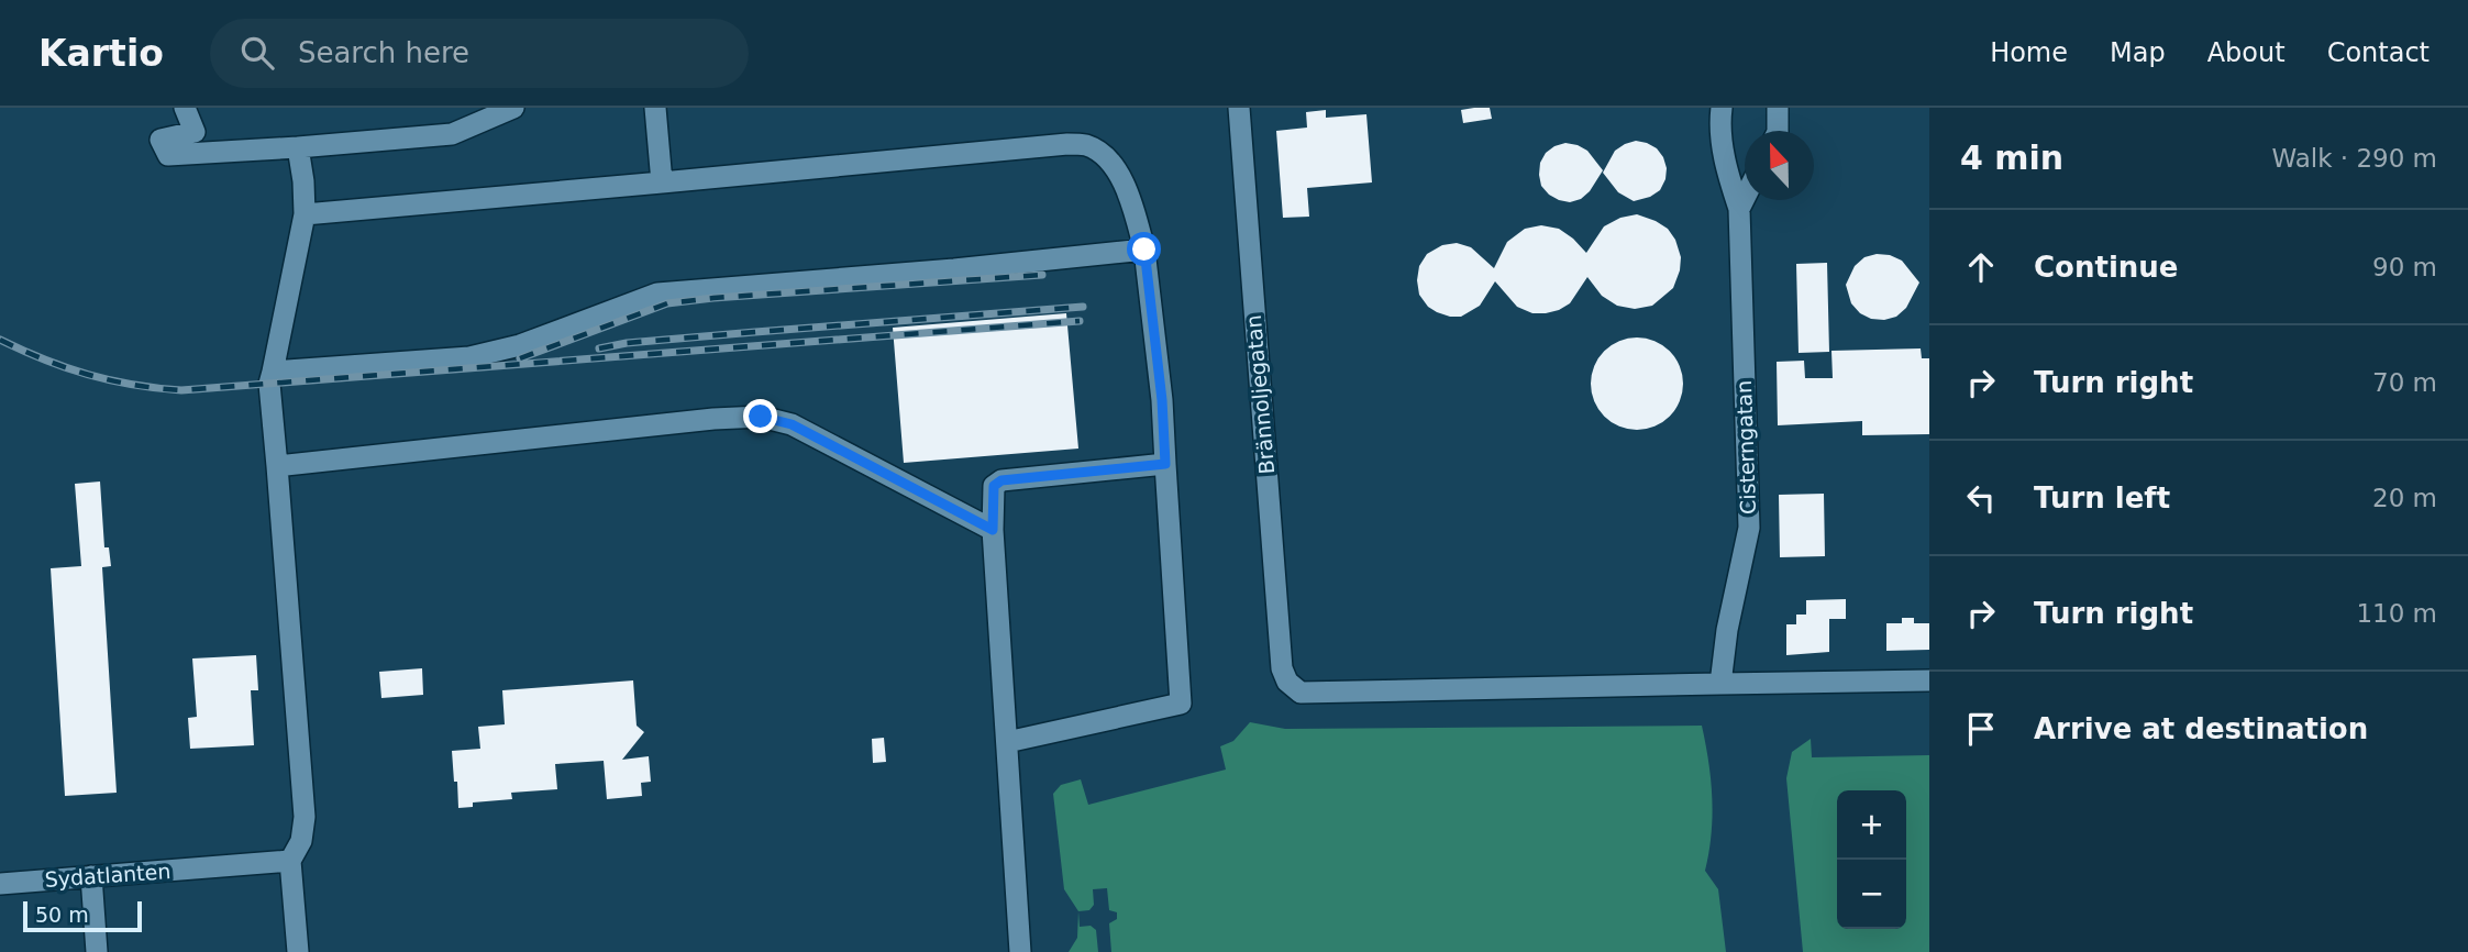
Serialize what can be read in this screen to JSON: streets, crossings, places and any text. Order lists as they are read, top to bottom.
{
  "streets": {
    "street": ["Brännoljegatan", "Cisterngatan", "Sydatlanten"]
  },
  "crossings": [
    ["Brännoljegatan", "Cisterngatan"]
  ],
  "scale_bar": "50 m",
  "north": "top",
  "page": {
    "header": "Kartio",
    "search": "Search here",
    "nav": [
      "Home",
      "Map",
      "About",
      "Contact"
    ],
    "heading": ["4 min", "Walk · 290 m"],
    "list": [
      ["Continue", "90 m"],
      ["Turn right", "70 m"],
      ["Turn left", "20 m"],
      ["Turn right", "110 m"],
      "Arrive at destination"
    ],
    "map_buttons": ["+", "−"],
    "scale": "50 m"
  }
}
